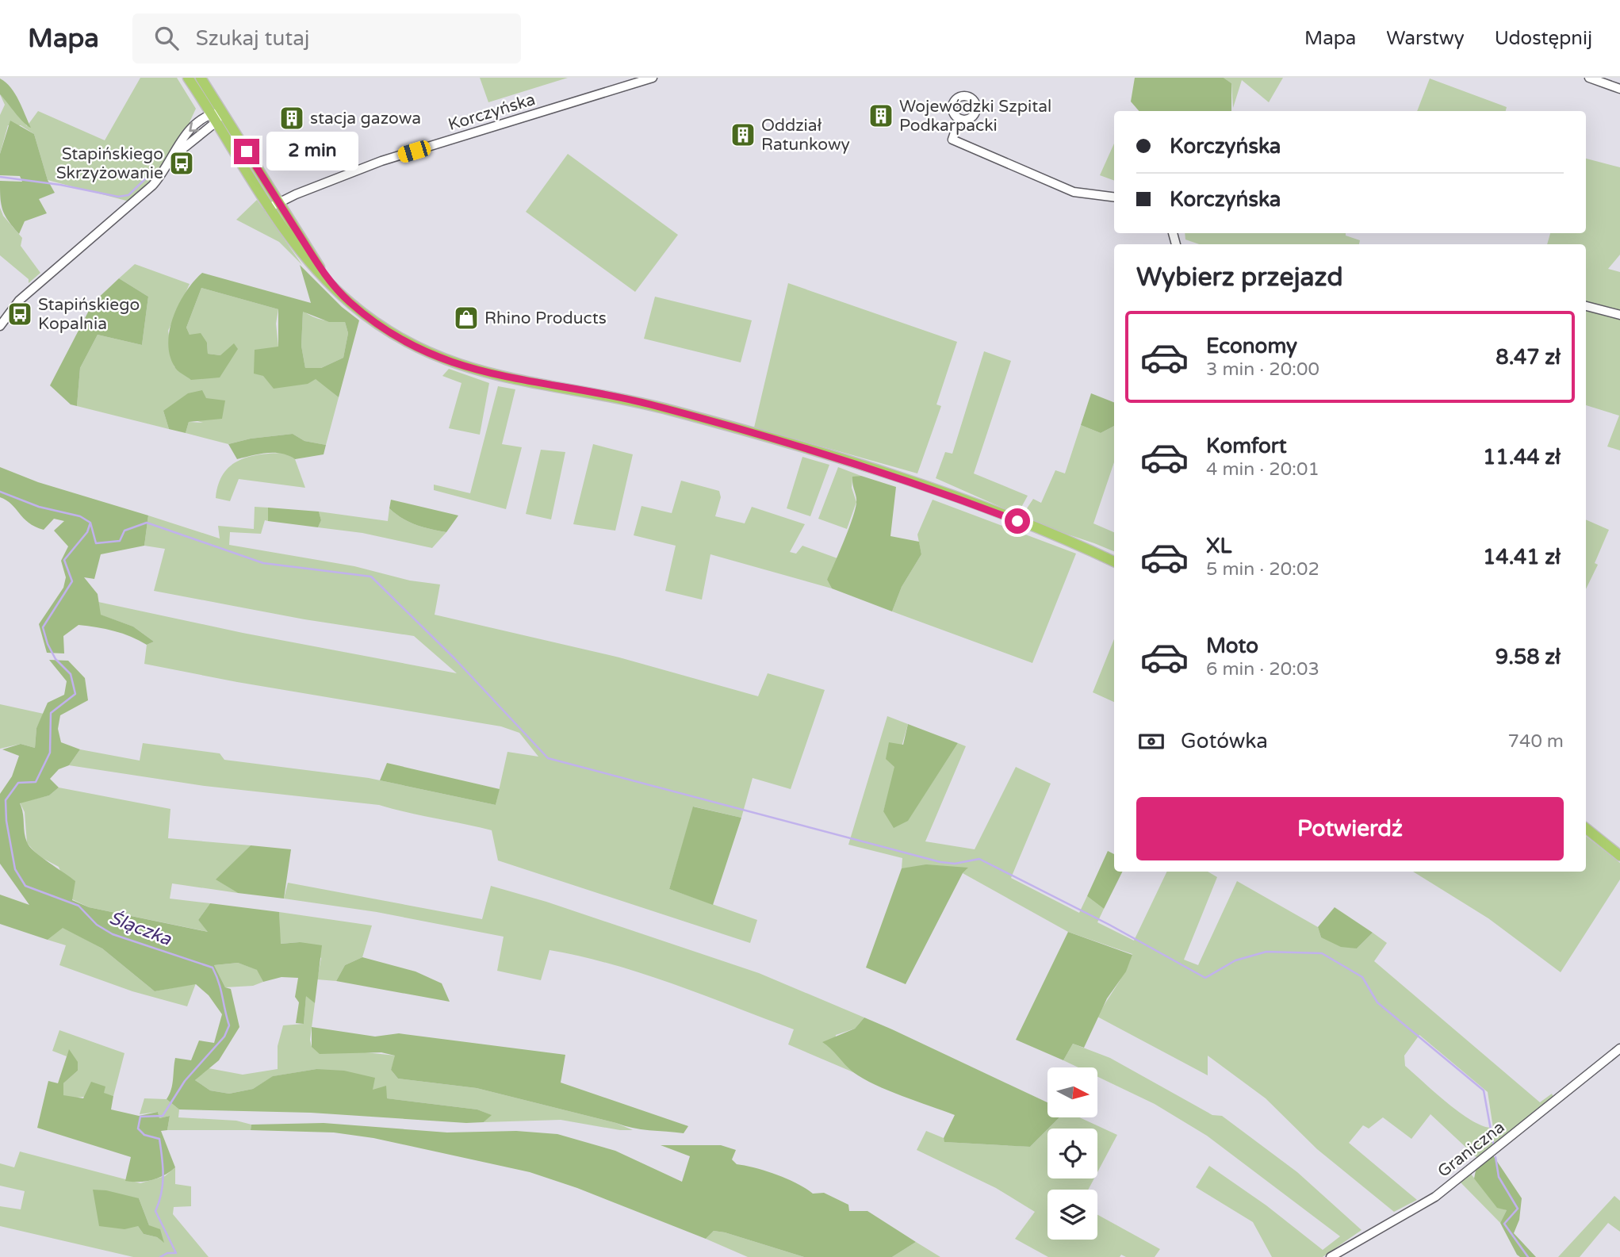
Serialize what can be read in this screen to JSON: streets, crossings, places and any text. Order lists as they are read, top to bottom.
{
  "streets": {
    "street": ["Korczyńska", "Graniczna"]
  },
  "water": ["Ślączka"],
  "places": {
    "building": ["Wojewódzki Szpital Podkarpacki", "stacja gazowa", "Oddział Ratunkowy"],
    "bus stop": ["Stapińskiego Skrzyżowanie", "Stapińskiego Kopalnia"],
    "shop": ["Rhino Products"]
  },
  "north": "right",
  "page": {
    "header": "Mapa",
    "search": "Szukaj tutaj",
    "nav": ["Mapa", "Warstwy", "Udostępnij"],
    "banner": ["Korczyńska", "Korczyńska"],
    "bubble": "2 min",
    "heading": "Wybierz przejazd",
    "list": [
      {
        "name": "Economy",
        "note": "3 min · 20:00",
        "value": "8.47 zł"
      },
      {
        "name": "Komfort",
        "note": "4 min · 20:01",
        "value": "11.44 zł"
      },
      {
        "name": "XL",
        "note": "5 min · 20:02",
        "value": "14.41 zł"
      },
      {
        "name": "Moto",
        "note": "6 min · 20:03",
        "value": "9.58 zł"
      }
    ],
    "pay": ["Gotówka", "740 m"],
    "buttons": "Potwierdź"
  }
}
